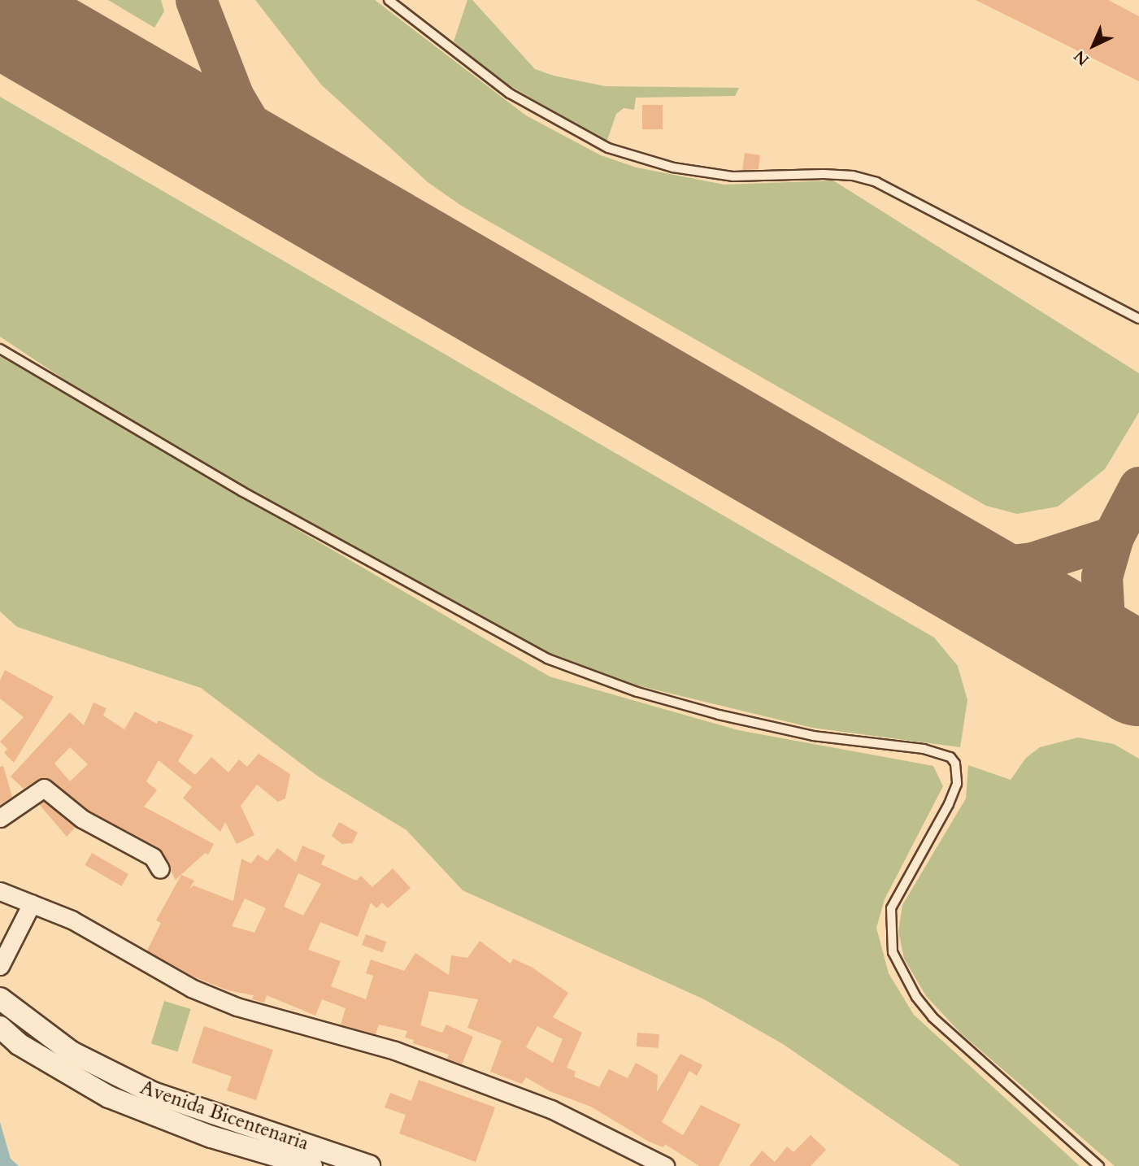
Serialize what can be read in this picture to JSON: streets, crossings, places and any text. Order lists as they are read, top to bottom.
{
  "streets": {
    "street": ["Avenida Bicentenaria"]
  },
  "north": "bottom left"
}
